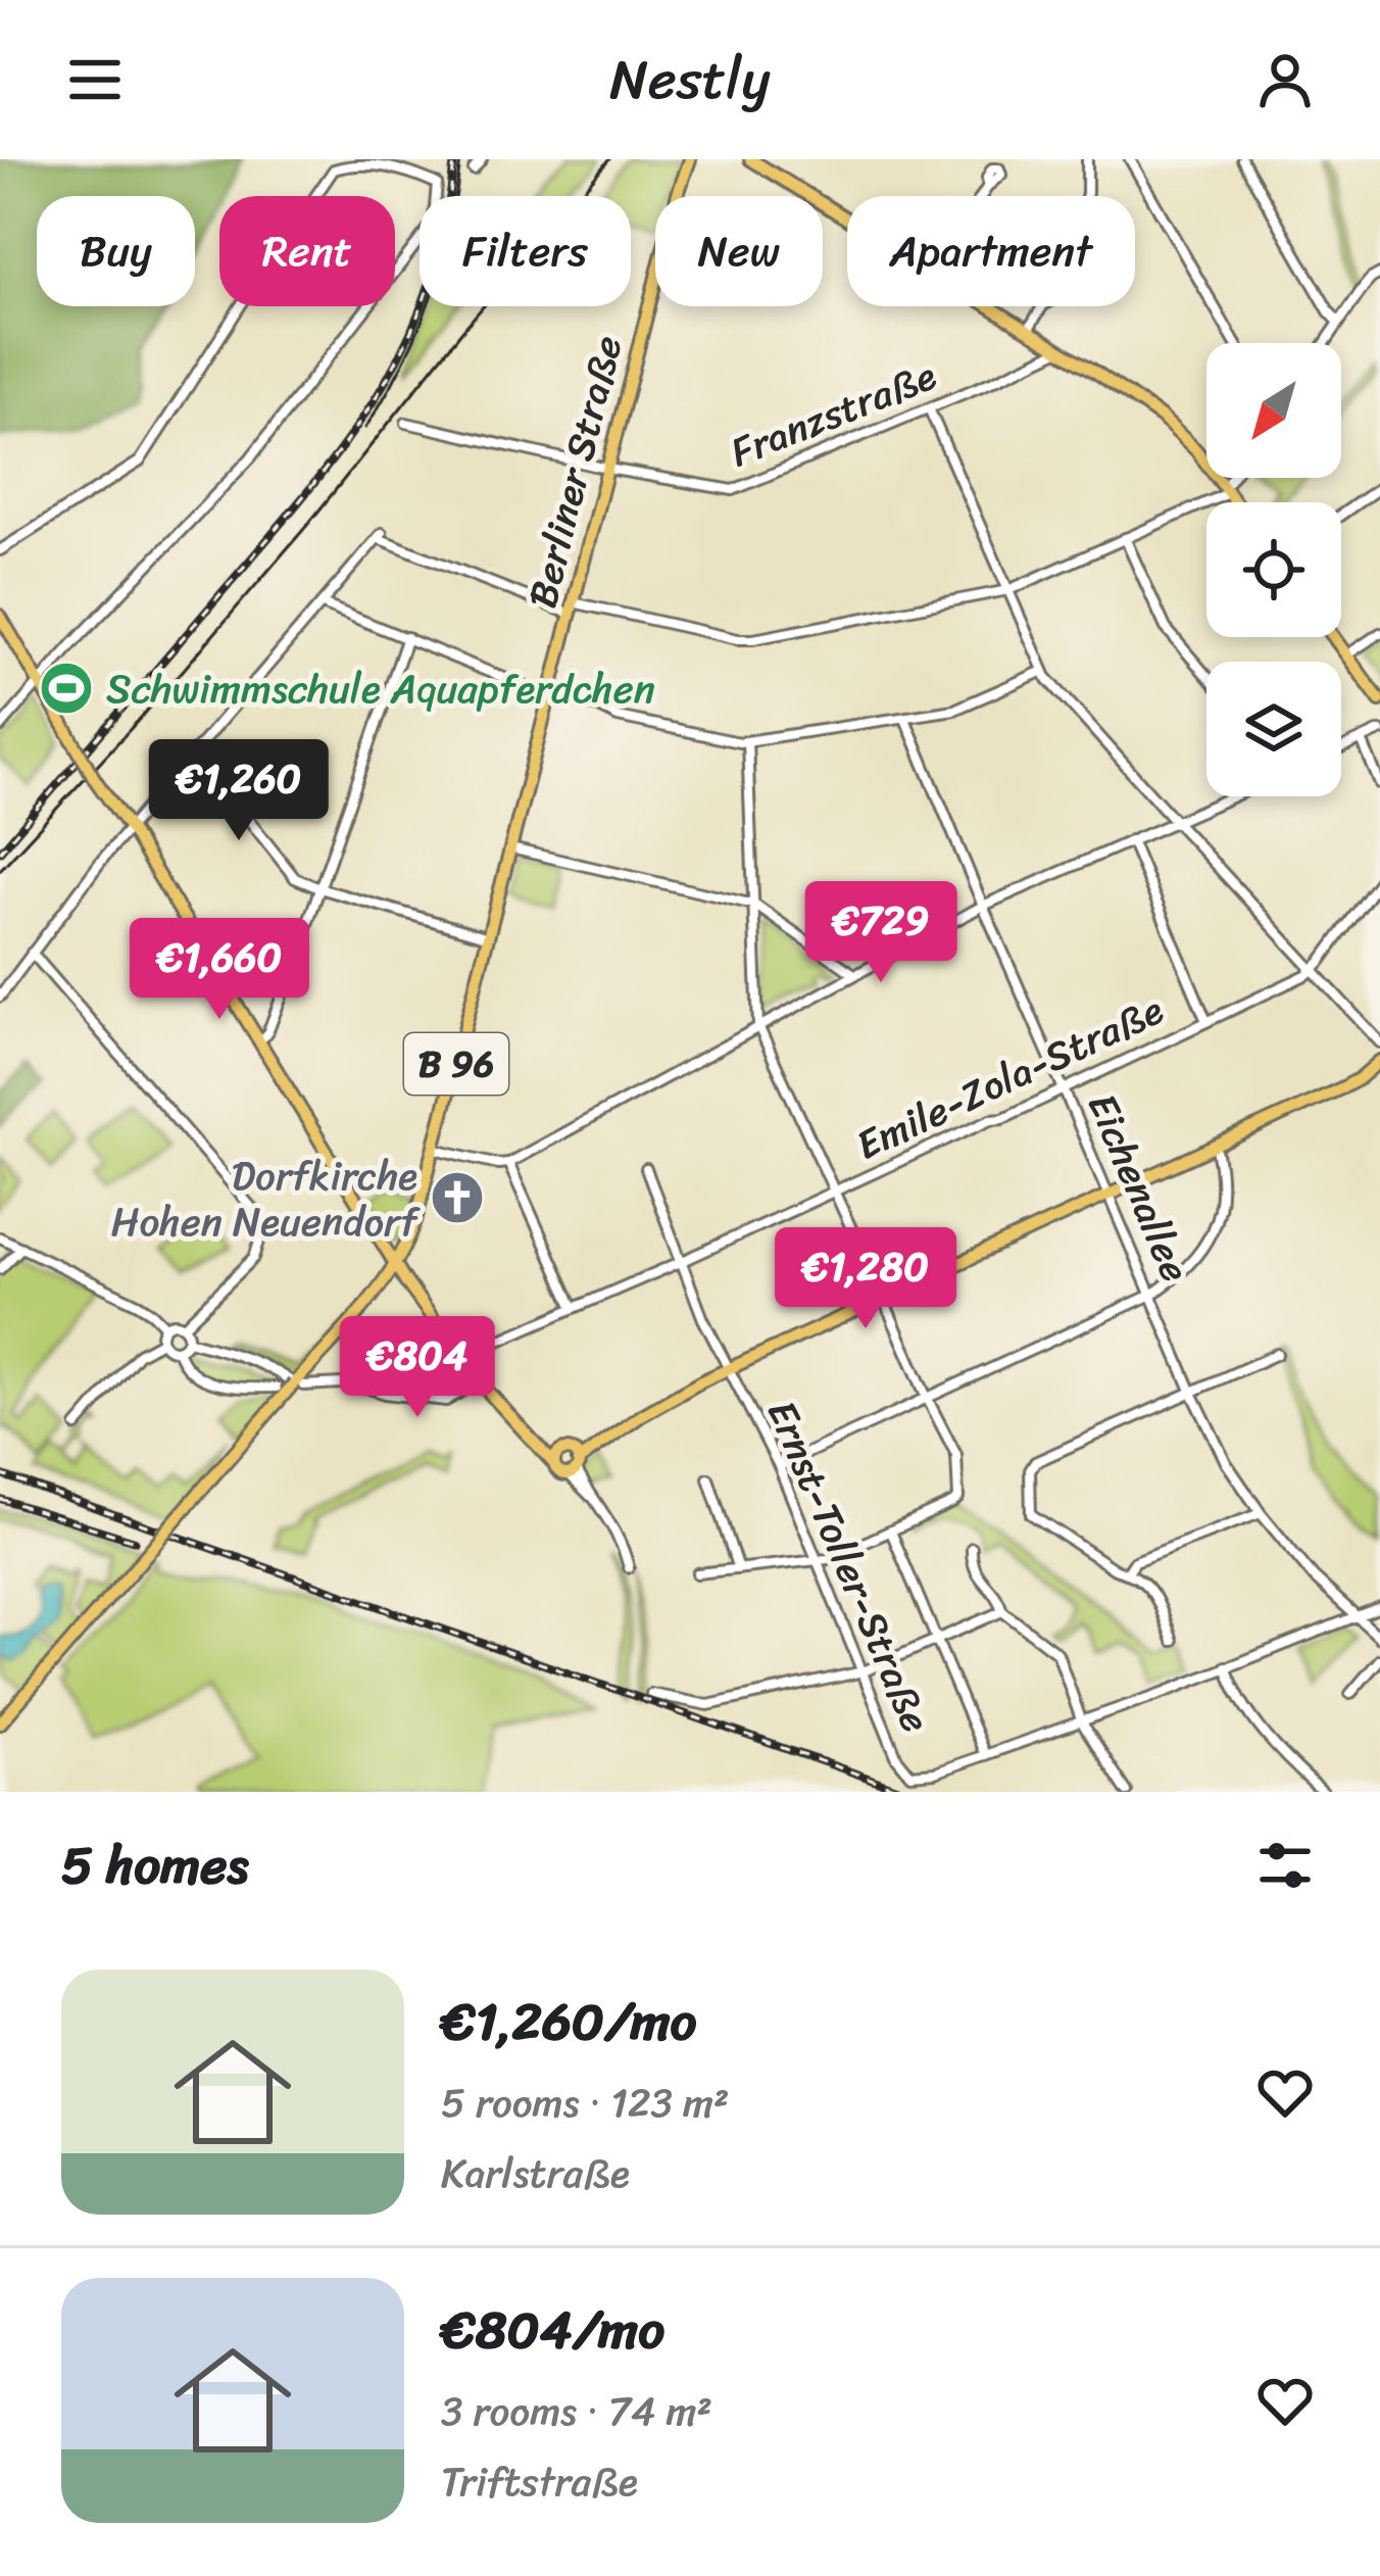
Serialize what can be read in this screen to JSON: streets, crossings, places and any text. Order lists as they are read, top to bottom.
{
  "streets": {
    "main road": ["Berliner Straße", "B 96"],
    "street": [
      "Franzstraße",
      "Emile-Zola-Straße",
      "Eichenallee",
      "Ernst-Toller-Straße"
    ]
  },
  "crossings": [
    ["Franzstraße", "Berliner Straße"],
    ["Berliner Straße", "B 96"],
    ["Emile-Zola-Straße", "Eichenallee"],
    ["Emile-Zola-Straße", "Ernst-Toller-Straße"]
  ],
  "places": {
    "sports": ["Schwimmschule Aquapferdchen"],
    "church": ["Dorfkirche Hohen Neuendorf"]
  },
  "north": "bottom left",
  "page": {
    "header": "Nestly",
    "chip": [
      "Buy",
      "Rent",
      "Filters",
      "New",
      "Apartment"
    ],
    "price": [
      "€1,260",
      "€729",
      "€1,660",
      "€1,280",
      "€804"
    ],
    "heading": "5 homes",
    "list": [
      {
        "name": "€1,260/mo",
        "note": "5 rooms · 123 m² · Karlstraße"
      },
      {
        "name": "€804/mo",
        "note": "3 rooms · 74 m² · Triftstraße"
      }
    ]
  }
}
